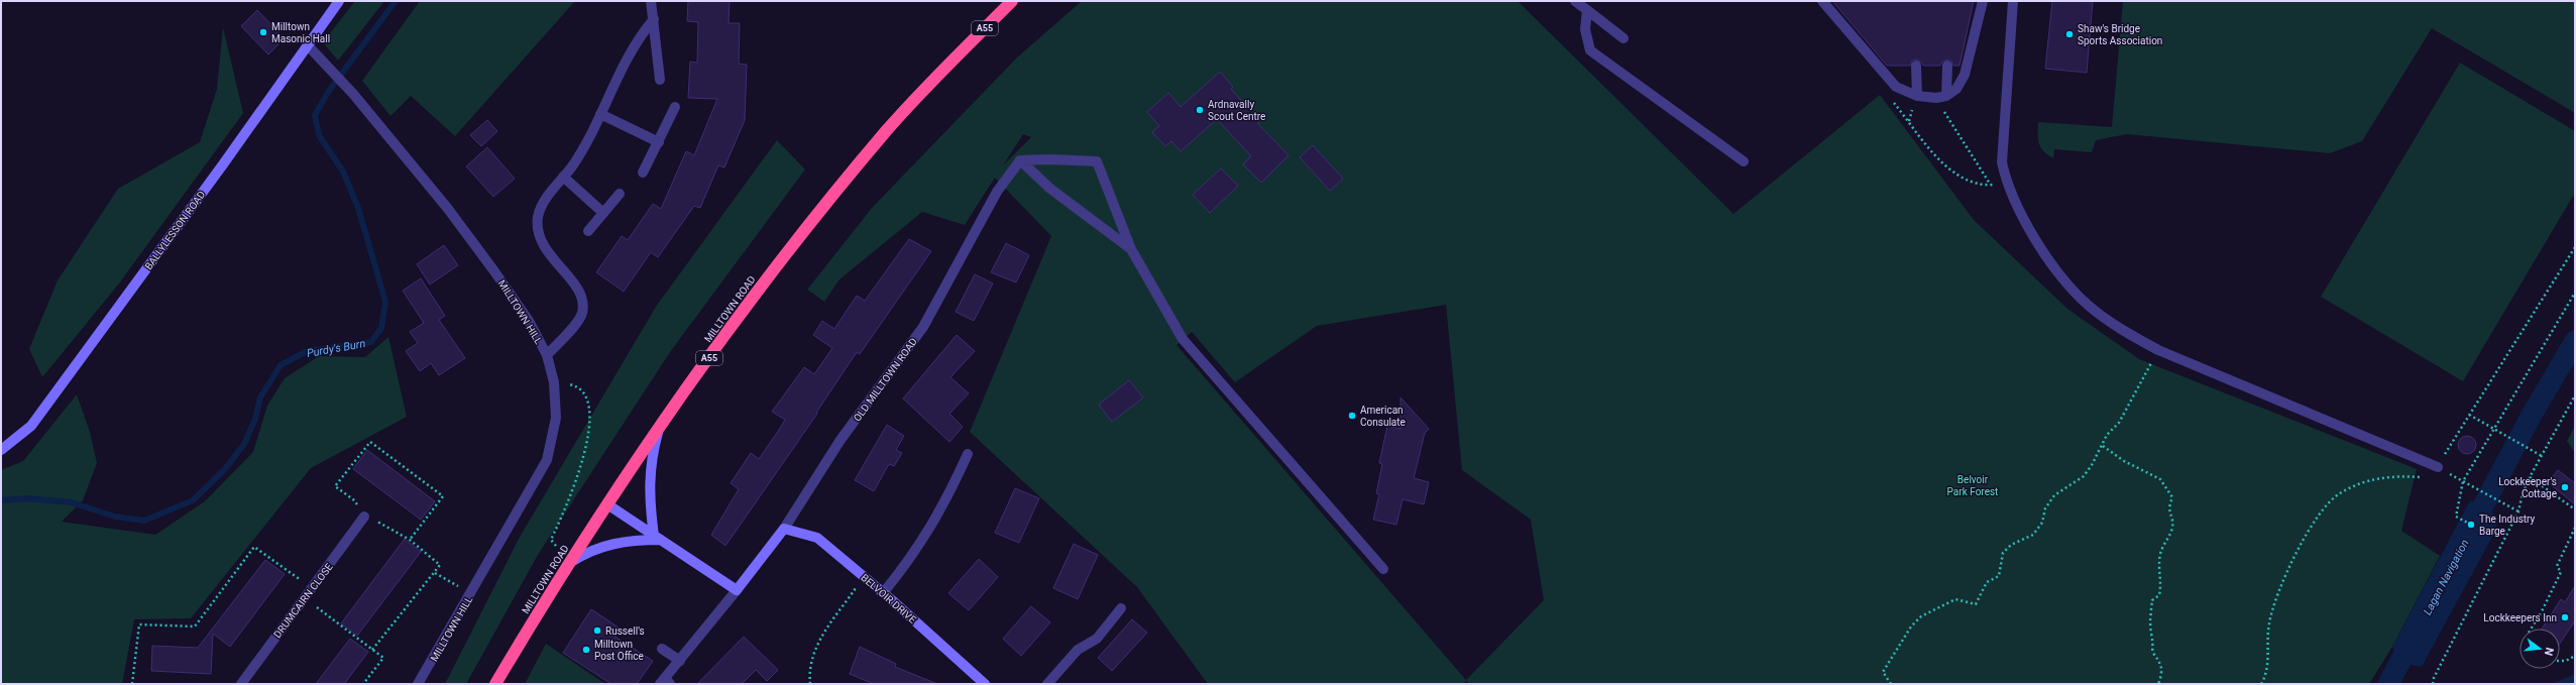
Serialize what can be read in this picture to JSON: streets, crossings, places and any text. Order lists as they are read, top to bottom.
{
  "streets": {
    "highway": ["A55", "MILLTOWN ROAD"],
    "street": [
      "BALLYLESSON ROAD",
      "MILLTOWN HILL",
      "OLD MILLTOWN ROAD",
      "BELVOIR DRIVE",
      "DRUMCAIRN CLOSE"
    ]
  },
  "crossings": [
    ["BALLYLESSON ROAD", "MILLTOWN HILL"],
    ["OLD MILLTOWN ROAD", "BELVOIR DRIVE"]
  ],
  "water": ["Purdy's Burn", "Lagan Navigation"],
  "parks": ["Belvoir Park Forest"],
  "places": [
    "Milltown Masonic Hall",
    "Shaw's Bridge Sports Association",
    "Ardnavally Scout Centre",
    "American Consulate",
    "Lockkeeper's Cottage",
    "The Industry Barge",
    "Lockkeepers Inn",
    "Russell's",
    "Milltown Post Office"
  ],
  "north": "right"
}
